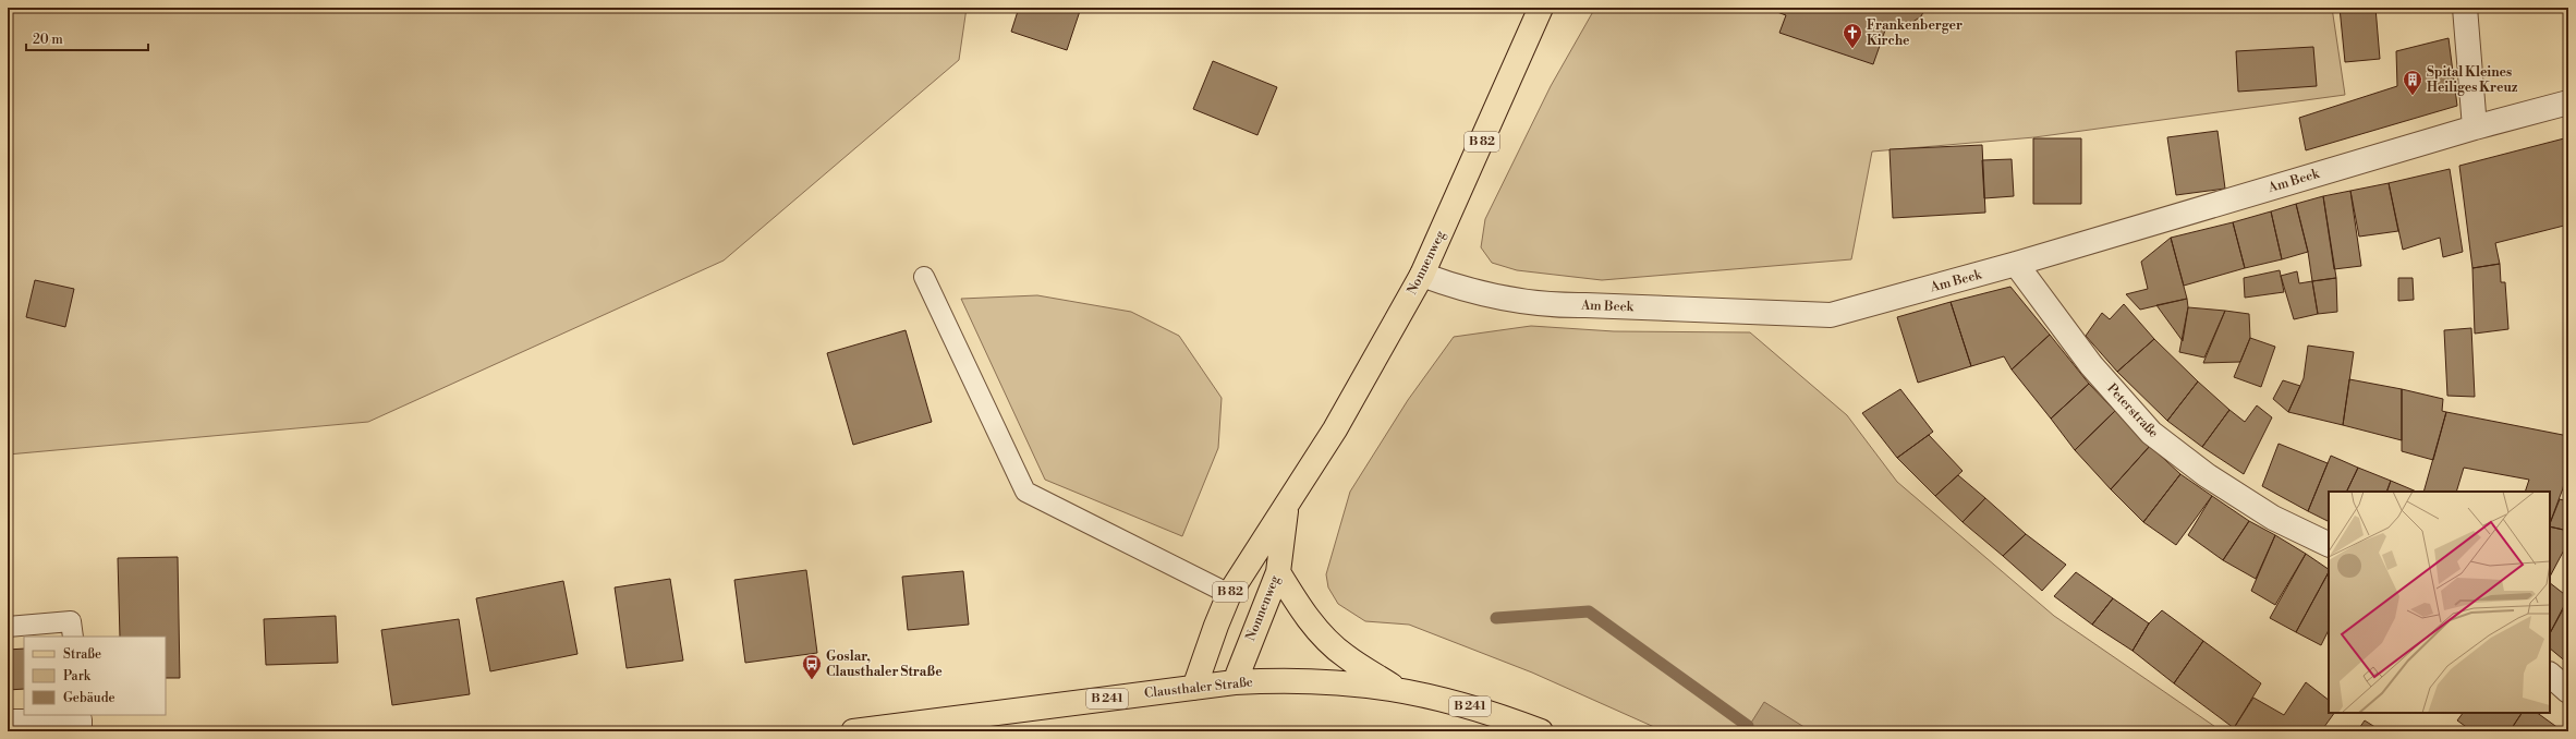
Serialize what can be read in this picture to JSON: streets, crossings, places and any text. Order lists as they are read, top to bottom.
{
  "streets": {
    "main road": [
      "B 82",
      "Nonnenweg",
      "Clausthaler Straße",
      "B 241"
    ],
    "street": ["Am Beek", "Peterstraße"]
  },
  "crossings": [
    ["Am Beek", "Nonnenweg"],
    ["Am Beek", "Peterstraße"],
    ["Nonnenweg", "Clausthaler Straße"]
  ],
  "places": {
    "church": ["Frankenberger Kirche"],
    "building": ["Spital Kleines Heiliges Kreuz"],
    "bus stop": ["Goslar, Clausthaler Straße"]
  },
  "legend": ["Straße", "Park", "Gebäude"],
  "scale_bar": "20 m"
}
